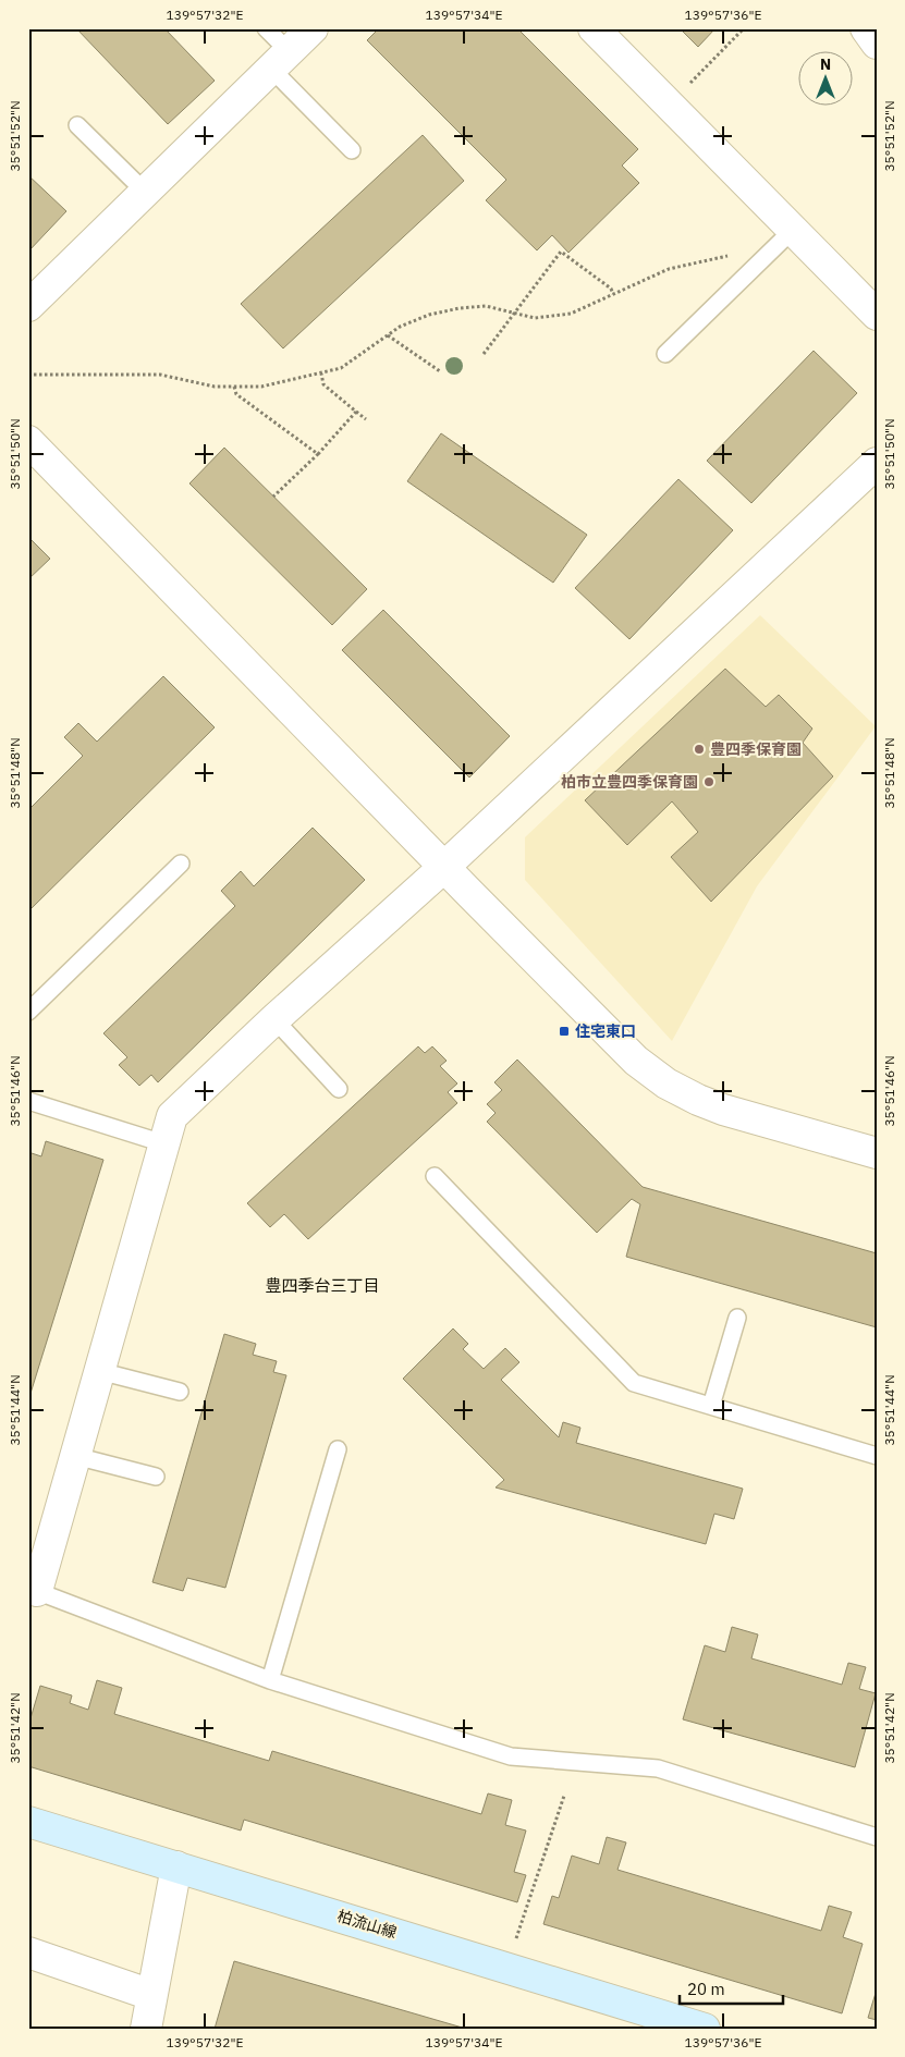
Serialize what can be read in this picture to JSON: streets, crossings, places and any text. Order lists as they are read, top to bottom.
{
  "streets": {
    "main road": ["柏流山線"]
  },
  "districts": ["豊四季台三丁目"],
  "places": {
    "other": ["豊四季保育園", "柏市立豊四季保育園"],
    "transit": ["住宅東口"]
  },
  "scale_bar": "20 m",
  "north": "top",
  "coordinates": [
    "139°57'32\"E",
    "139°57'34\"E",
    "139°57'36\"E",
    "35°51'52\"N",
    "35°51'50\"N",
    "35°51'48\"N",
    "35°51'46\"N",
    "35°51'44\"N",
    "35°51'42\"N"
  ]
}
